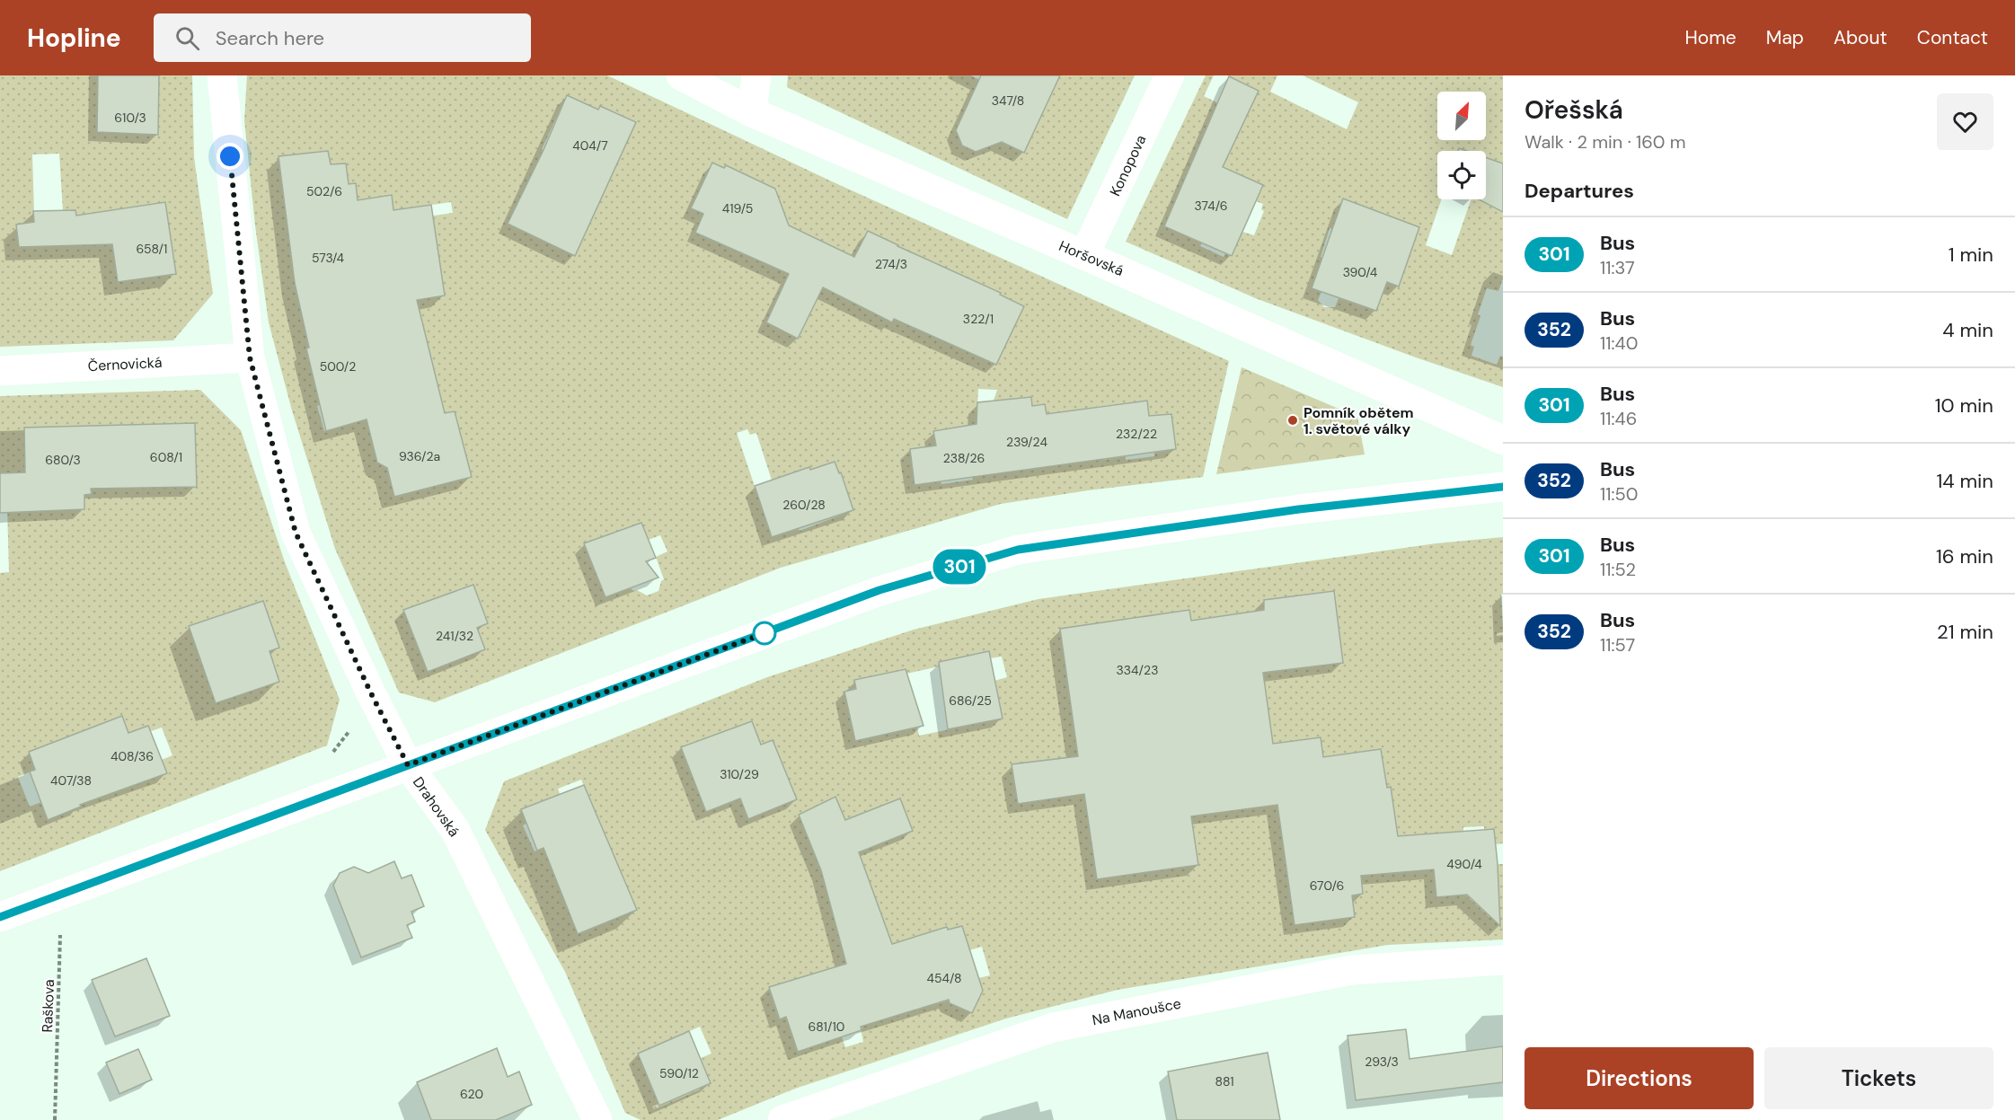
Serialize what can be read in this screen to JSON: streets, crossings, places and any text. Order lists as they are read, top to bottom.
{
  "streets": {
    "street": [
      "Konopova",
      "Horšovská",
      "Černovická",
      "Drahovská",
      "Na Manoušce"
    ],
    "path": ["Raškova"]
  },
  "crossings": [
    ["Konopova", "Horšovská"],
    ["Černovická", "Drahovská"]
  ],
  "places": ["Pomník obětem 1. světové války"],
  "lines": ["bus line 301"],
  "house_numbers": [
    "347/8",
    "610/3",
    "404/7",
    "502/6",
    "374/6",
    "419/5",
    "658/1",
    "573/4",
    "274/3",
    "390/4",
    "322/1",
    "500/2",
    "232/22",
    "239/24",
    "936/2a",
    "608/1",
    "238/26",
    "680/3",
    "260/28",
    "241/32",
    "334/23",
    "686/25",
    "408/36",
    "310/29",
    "407/38",
    "490/4",
    "670/6",
    "454/8",
    "681/10",
    "293/3",
    "590/12",
    "881",
    "620"
  ],
  "north": "top right",
  "page": {
    "header": "Hopline",
    "search": "Search here",
    "nav": [
      "Home",
      "Map",
      "About",
      "Contact"
    ],
    "on_map": "301",
    "heading": [
      ["Ořešská", "Walk · 2 min · 160 m"],
      "Departures"
    ],
    "list": [
      {
        "mark": "301",
        "name": "Bus",
        "note": "11:37",
        "value": "1 min"
      },
      {
        "mark": "352",
        "name": "Bus",
        "note": "11:40",
        "value": "4 min"
      },
      {
        "mark": "301",
        "name": "Bus",
        "note": "11:46",
        "value": "10 min"
      },
      {
        "mark": "352",
        "name": "Bus",
        "note": "11:50",
        "value": "14 min"
      },
      {
        "mark": "301",
        "name": "Bus",
        "note": "11:52",
        "value": "16 min"
      },
      {
        "mark": "352",
        "name": "Bus",
        "note": "11:57",
        "value": "21 min"
      }
    ],
    "buttons": ["Directions", "Tickets"]
  }
}
